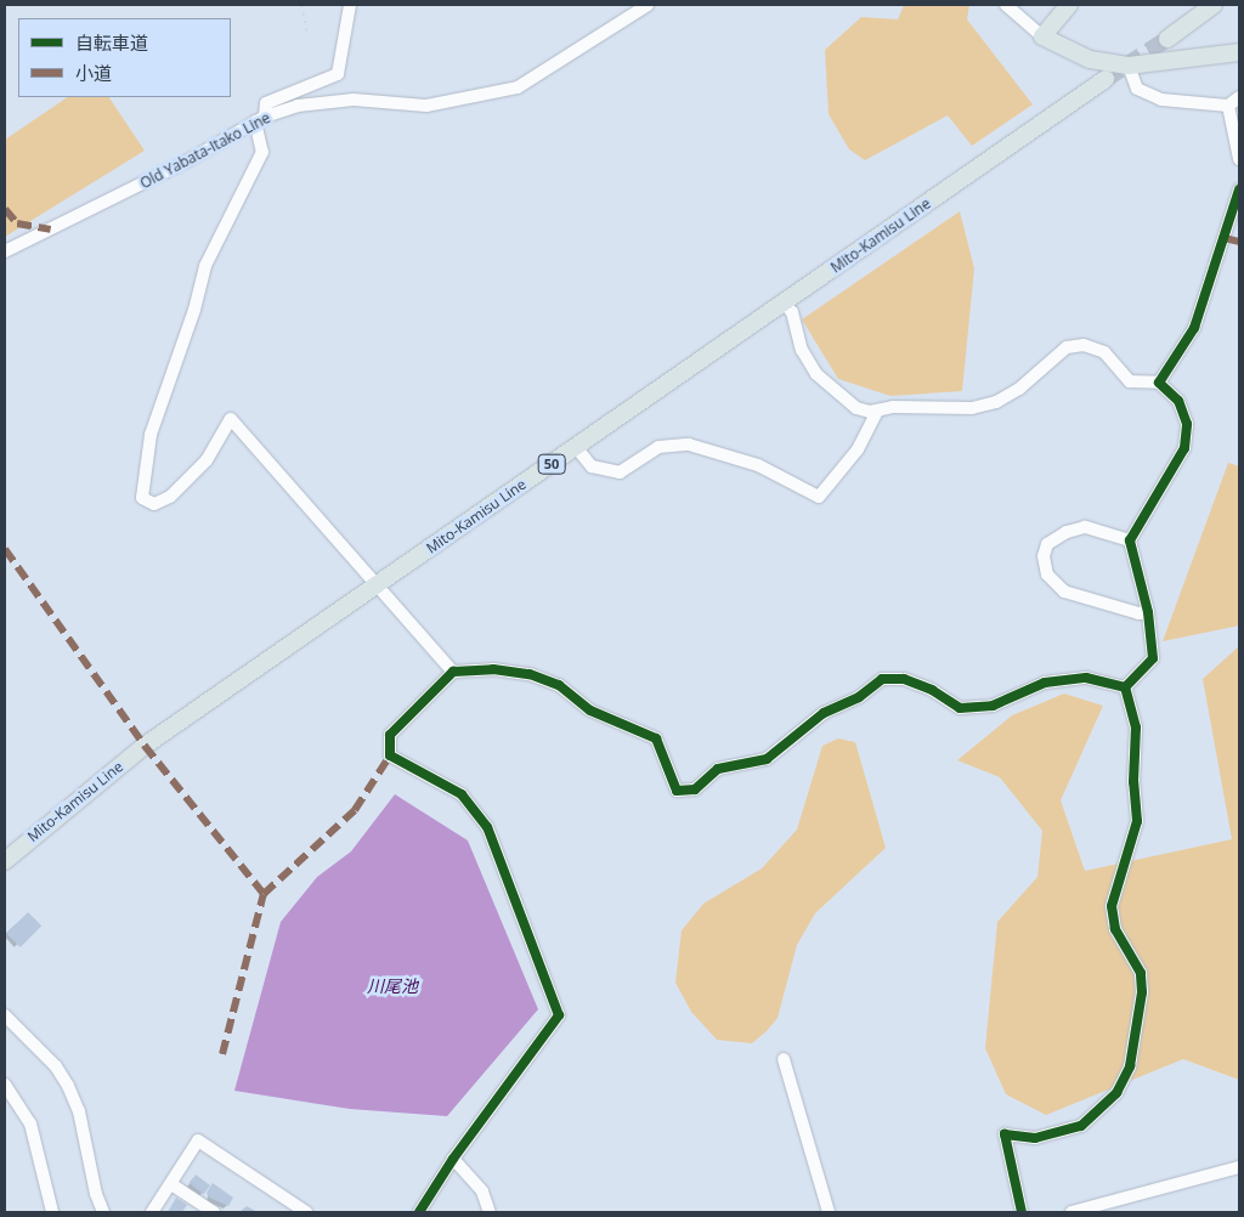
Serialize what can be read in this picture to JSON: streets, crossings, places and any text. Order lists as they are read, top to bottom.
{
  "streets": {
    "main road": ["Mito-Kamisu Line", "50"],
    "street": ["Old Yabata-Itako Line"]
  },
  "water": ["川尾池"],
  "legend": ["自転車道", "小道"]
}
